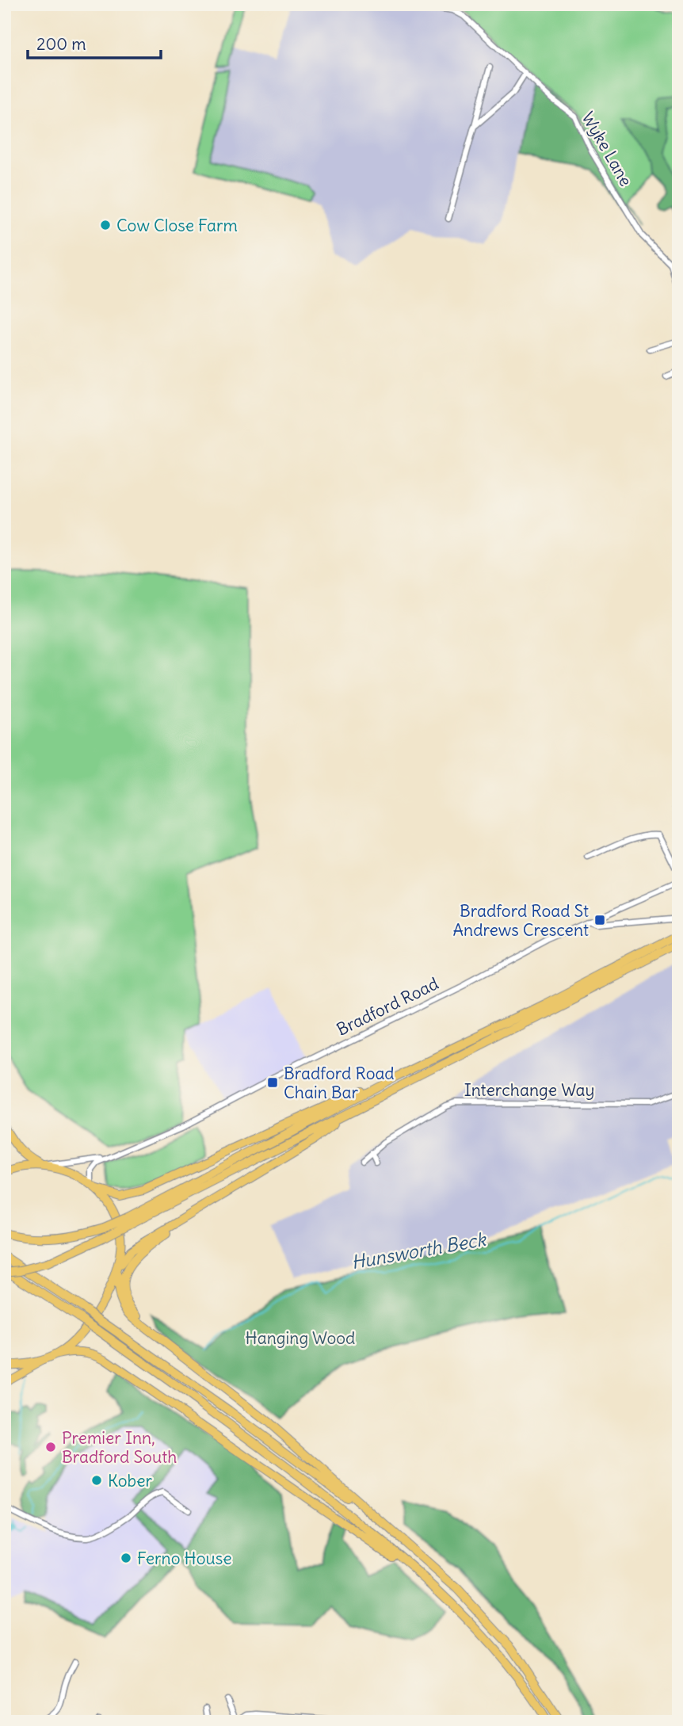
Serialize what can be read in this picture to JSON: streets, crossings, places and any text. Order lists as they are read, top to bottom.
{
  "streets": {
    "street": ["Wyke Lane", "Bradford Road", "Interchange Way"]
  },
  "water": ["Hunsworth Beck"],
  "parks": ["Hanging Wood"],
  "places": {
    "other": [
      "Cow Close Farm",
      "Premier Inn, Bradford South",
      "Kober",
      "Ferno House"
    ],
    "transit": ["Bradford Road St Andrews Crescent", "Bradford Road Chain Bar"]
  },
  "scale_bar": "200 m"
}
